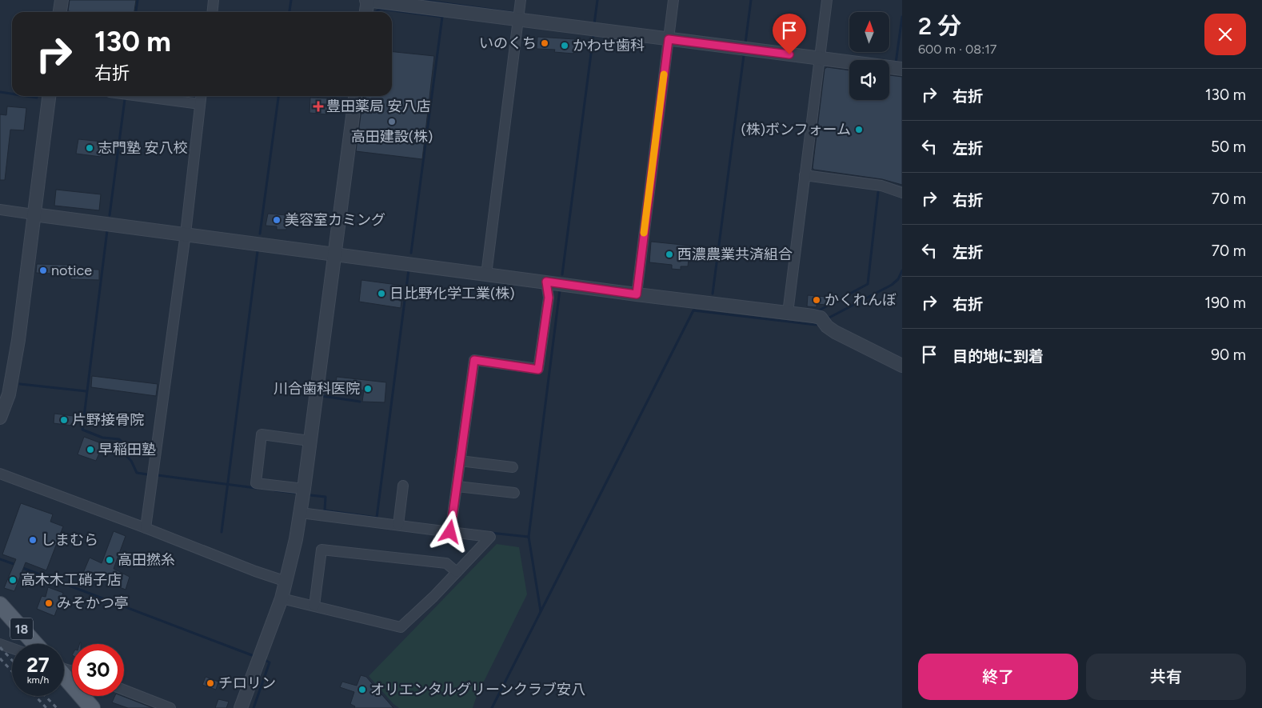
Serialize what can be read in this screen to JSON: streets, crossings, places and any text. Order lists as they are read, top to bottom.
{
  "streets": {
    "main road": ["18"]
  },
  "places": {
    "other": [
      "いのくち",
      "かわせ歯科",
      "高田建設(株)",
      "(株)ボンフォーム",
      "志門塾 安八校",
      "美容室カミング",
      "西濃農業共済組合",
      "notice",
      "日比野化学工業(株)",
      "かくれんぼ",
      "川合歯科医院",
      "片野接骨院",
      "早稲田塾",
      "しまむら",
      "高田撚糸",
      "高木木工硝子店",
      "みそかつ亭",
      "チロリン",
      "オリエンタルグリーンクラブ安八"
    ],
    "health": ["豊田薬局 安八店"]
  },
  "north": "top",
  "page": {
    "heading": ["2 分", "600 m · 08:17"],
    "turn": ["130 m", "右折"],
    "list": [
      {
        "name": "右折",
        "value": "130 m"
      },
      {
        "name": "左折",
        "value": "50 m"
      },
      {
        "name": "右折",
        "value": "70 m"
      },
      {
        "name": "左折",
        "value": "70 m"
      },
      {
        "name": "右折",
        "value": "190 m"
      },
      {
        "name": "目的地に到着",
        "value": "90 m"
      }
    ],
    "speed": "27 km/h",
    "limit": "30",
    "buttons": ["終了", "共有"]
  }
}
